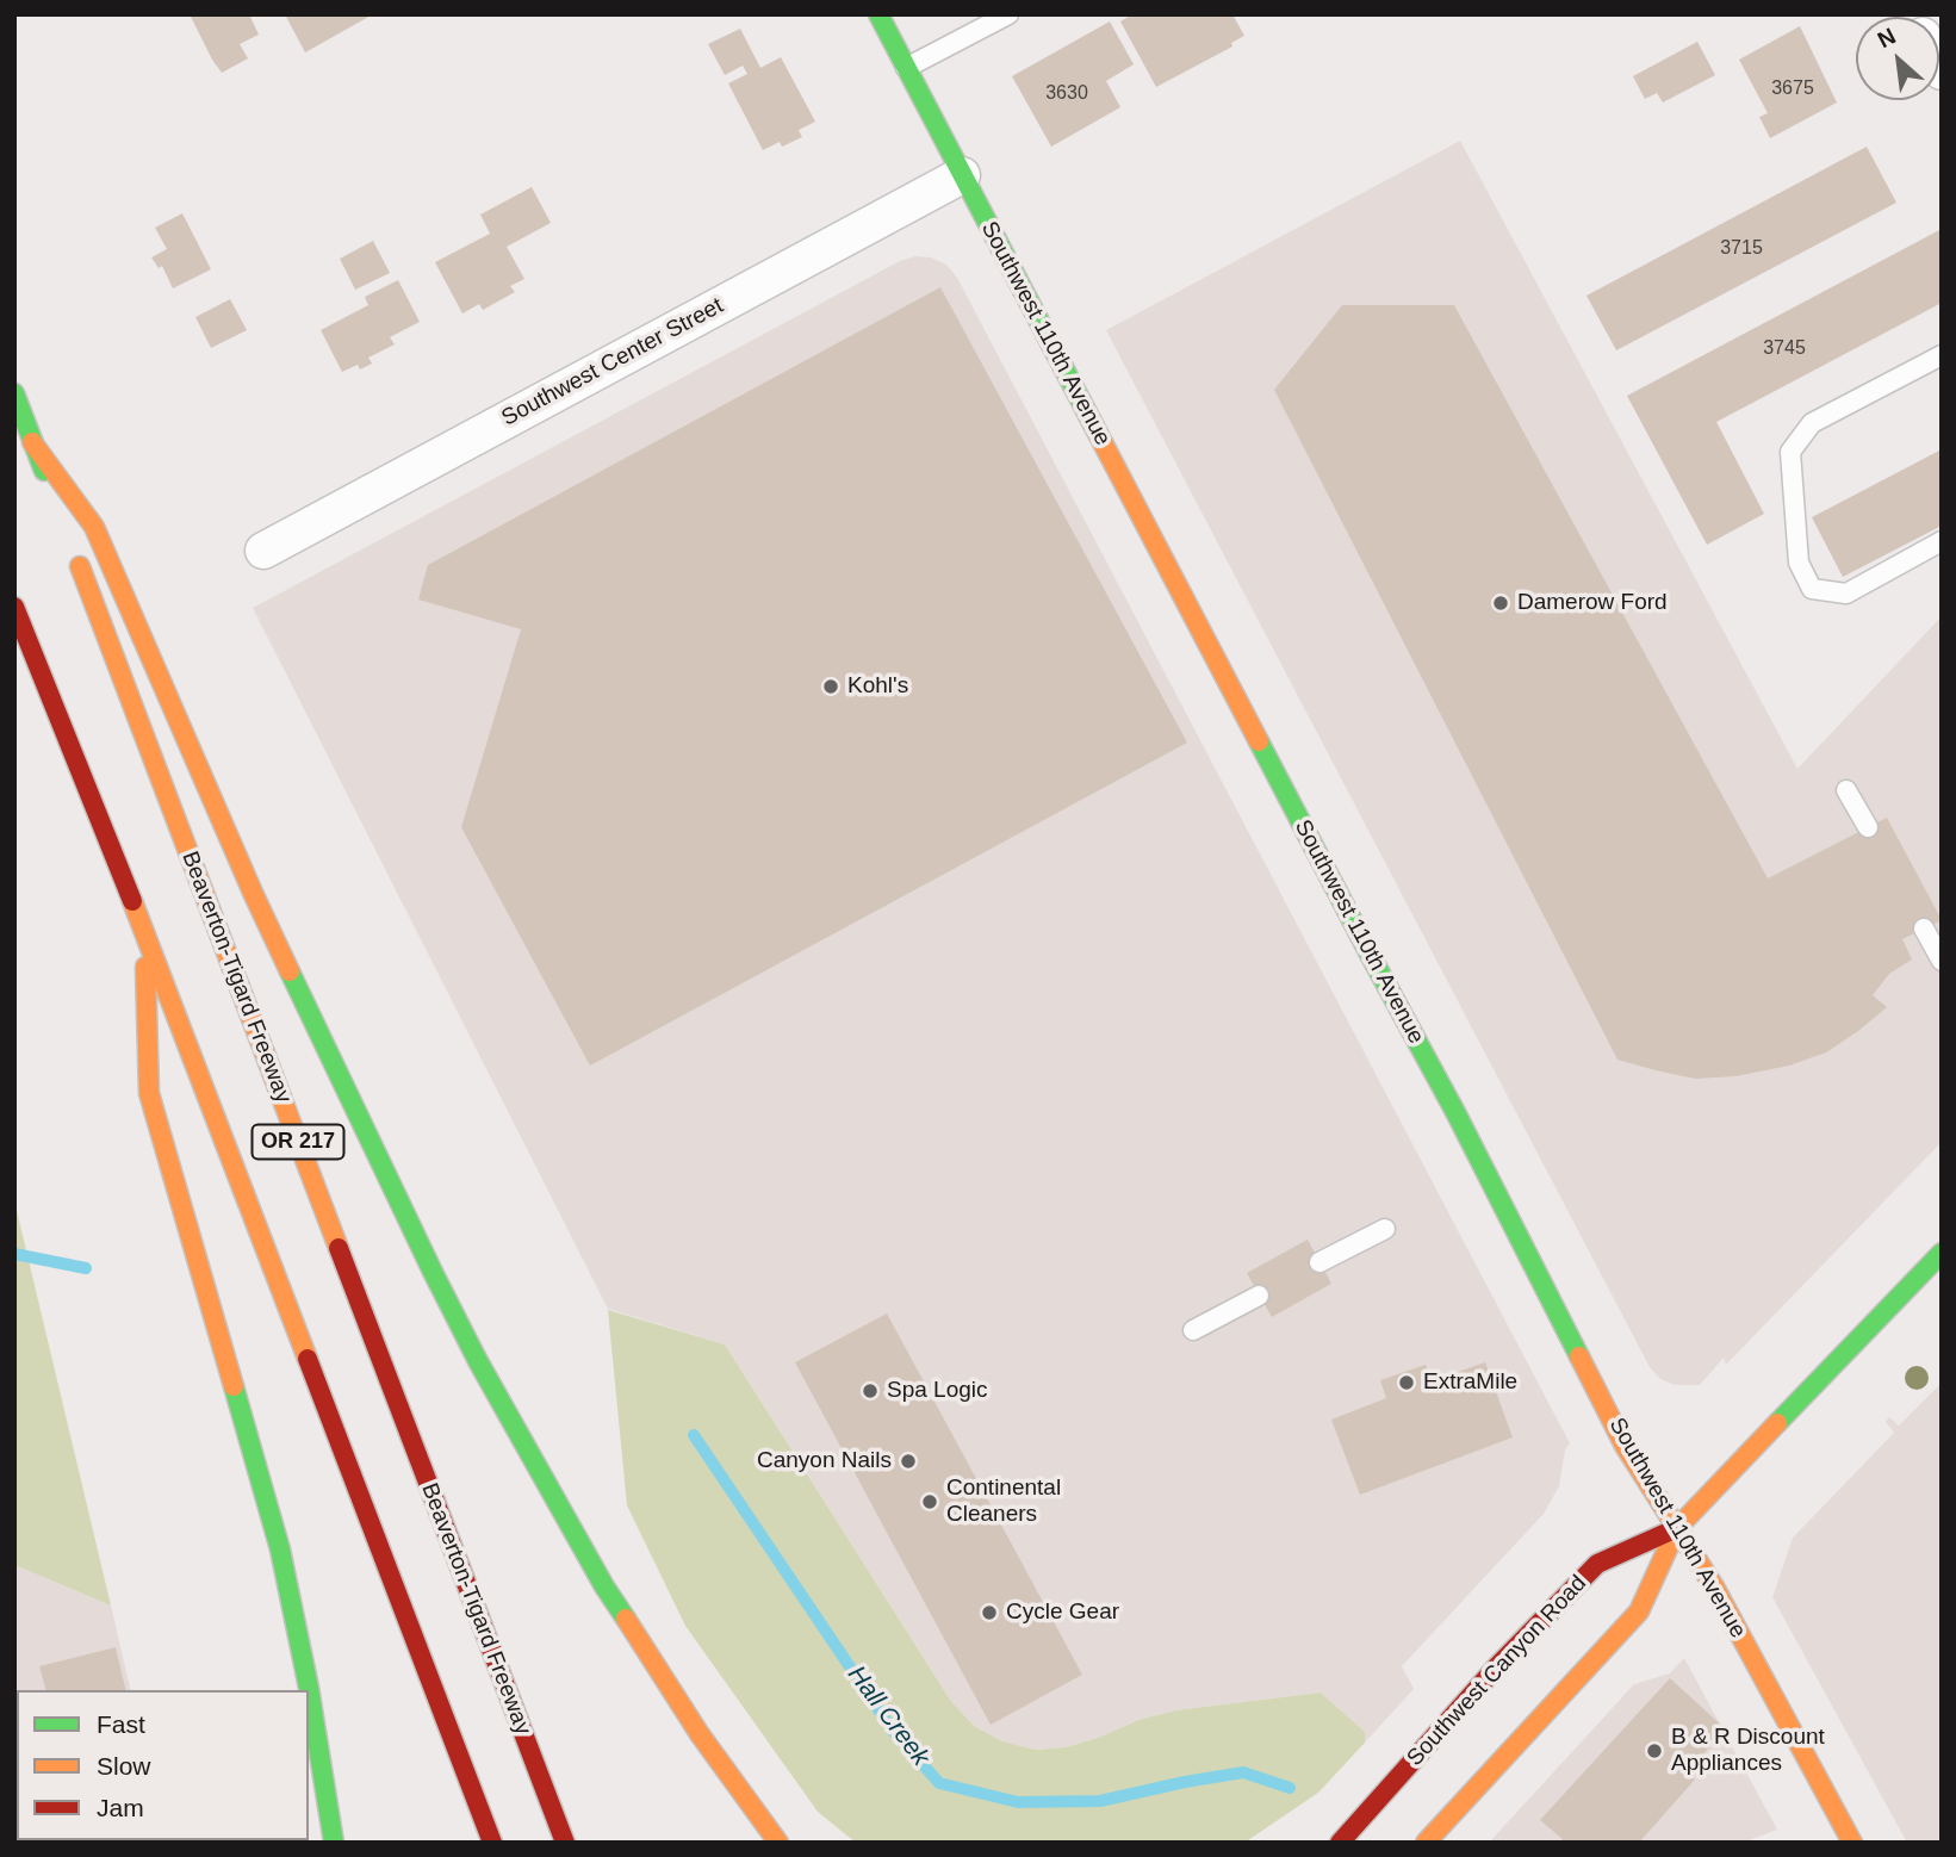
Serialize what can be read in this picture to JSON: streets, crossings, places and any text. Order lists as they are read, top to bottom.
{
  "streets": {
    "main road": [
      "Southwest 110th Avenue",
      "Beaverton-Tigard Freeway",
      "OR 217",
      "Southwest Canyon Road"
    ],
    "street": ["Southwest Center Street"]
  },
  "crossings": [
    ["Southwest 110th Avenue", "Southwest Center Street"],
    ["Southwest 110th Avenue", "Southwest Canyon Road"]
  ],
  "water": ["Hall Creek"],
  "places": [
    "Damerow Ford",
    "Kohl's",
    "ExtraMile",
    "Spa Logic",
    "Canyon Nails",
    "Continental Cleaners",
    "Cycle Gear",
    "B & R Discount Appliances"
  ],
  "house_numbers": [
    "3675",
    "3630",
    "3715",
    "3745"
  ],
  "legend": ["Fast", "Slow", "Jam"],
  "north": "top left"
}
